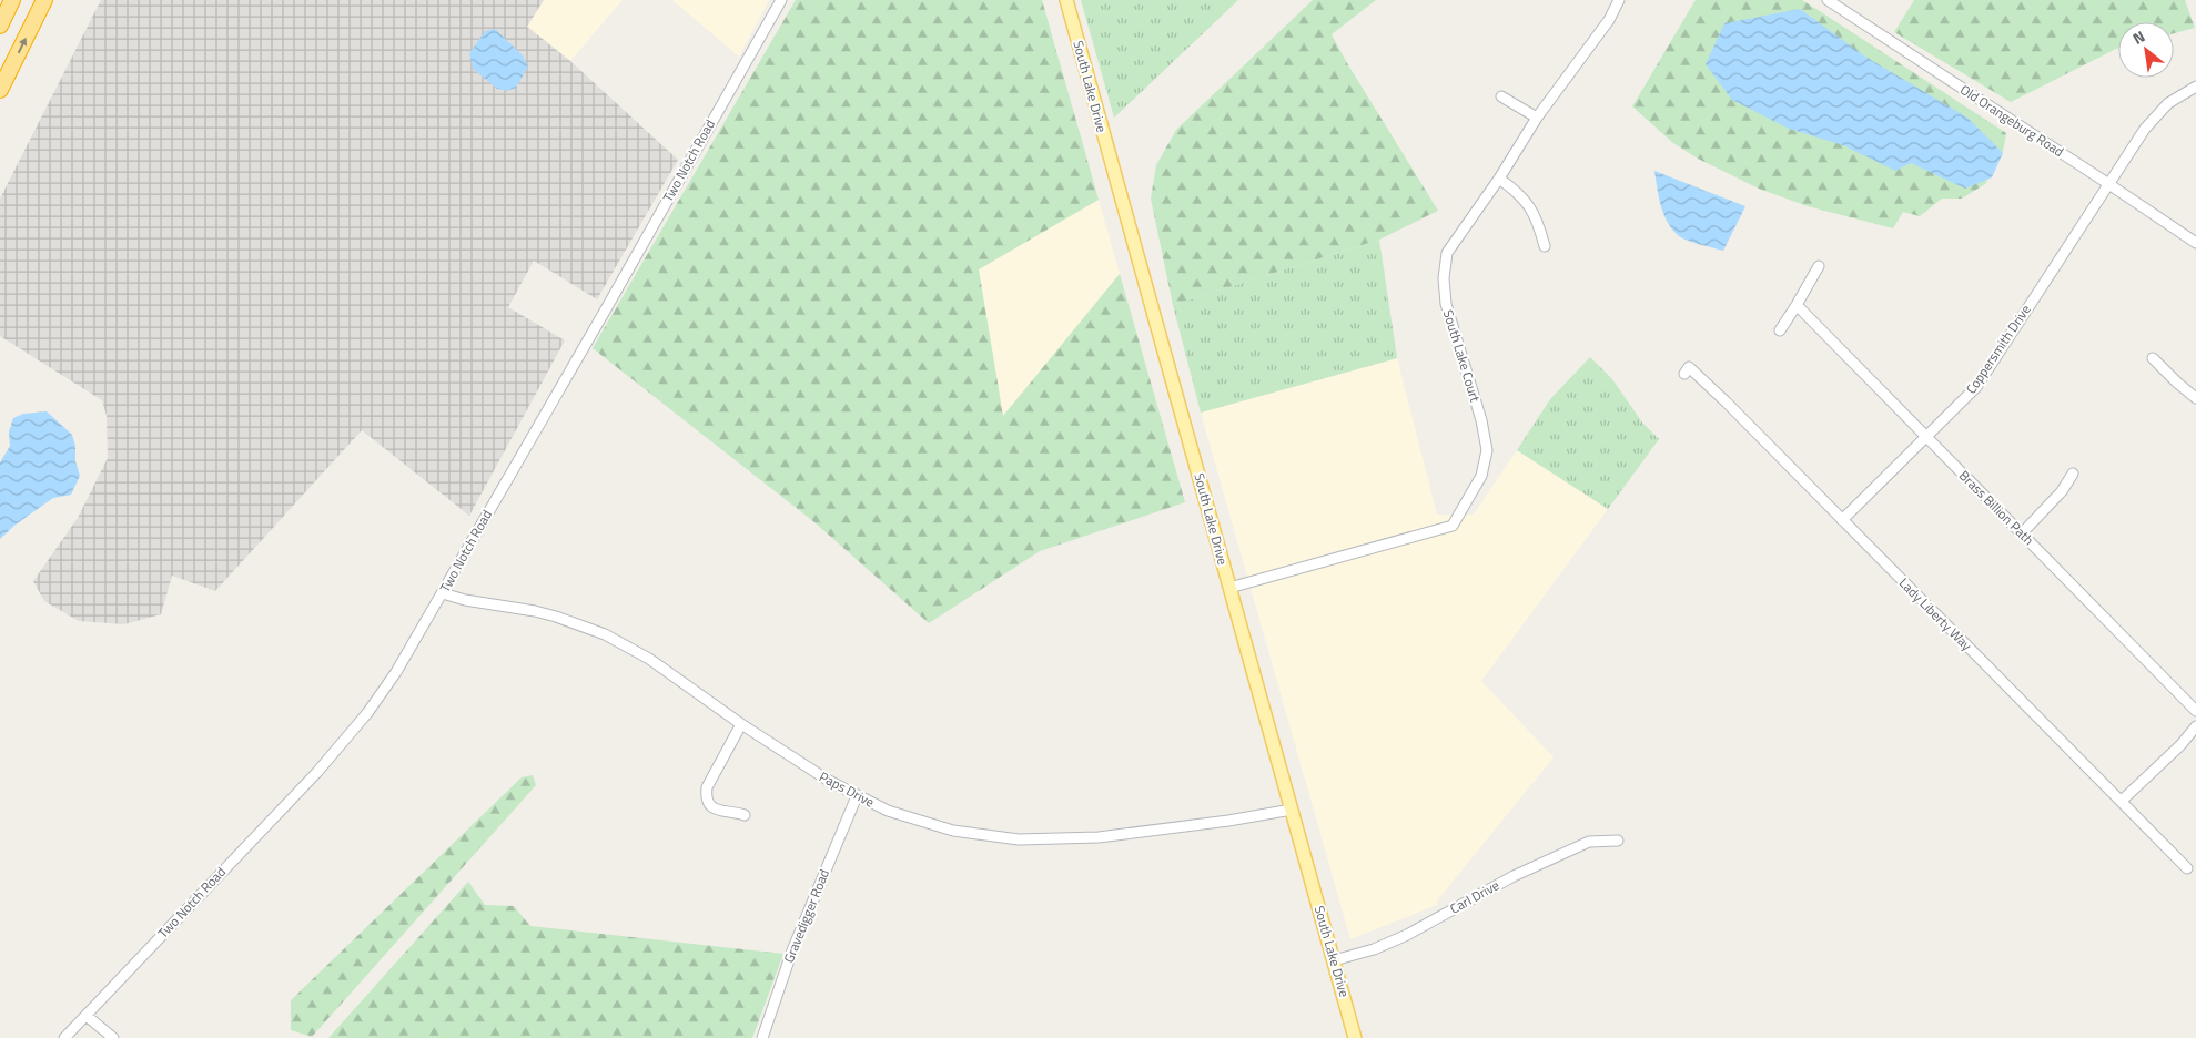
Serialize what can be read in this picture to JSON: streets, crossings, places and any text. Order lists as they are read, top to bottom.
{
  "streets": {
    "main road": ["South Lake Drive"],
    "street": [
      "Old Orangeburg Road",
      "Two Notch Road",
      "Coppersmith Drive",
      "South Lake Court",
      "Brass Billion Path",
      "Lady Liberty Way",
      "Paps Drive",
      "Carl Drive",
      "Gravedigger Road"
    ]
  },
  "crossings": [
    ["South Lake Drive", "South Lake Court"],
    ["South Lake Drive", "Paps Drive"],
    ["South Lake Drive", "Carl Drive"],
    ["Old Orangeburg Road", "Coppersmith Drive"],
    ["Two Notch Road", "Paps Drive"],
    ["Coppersmith Drive", "Brass Billion Path"],
    ["Coppersmith Drive", "Lady Liberty Way"],
    ["Paps Drive", "Gravedigger Road"]
  ],
  "north": "top left"
}
